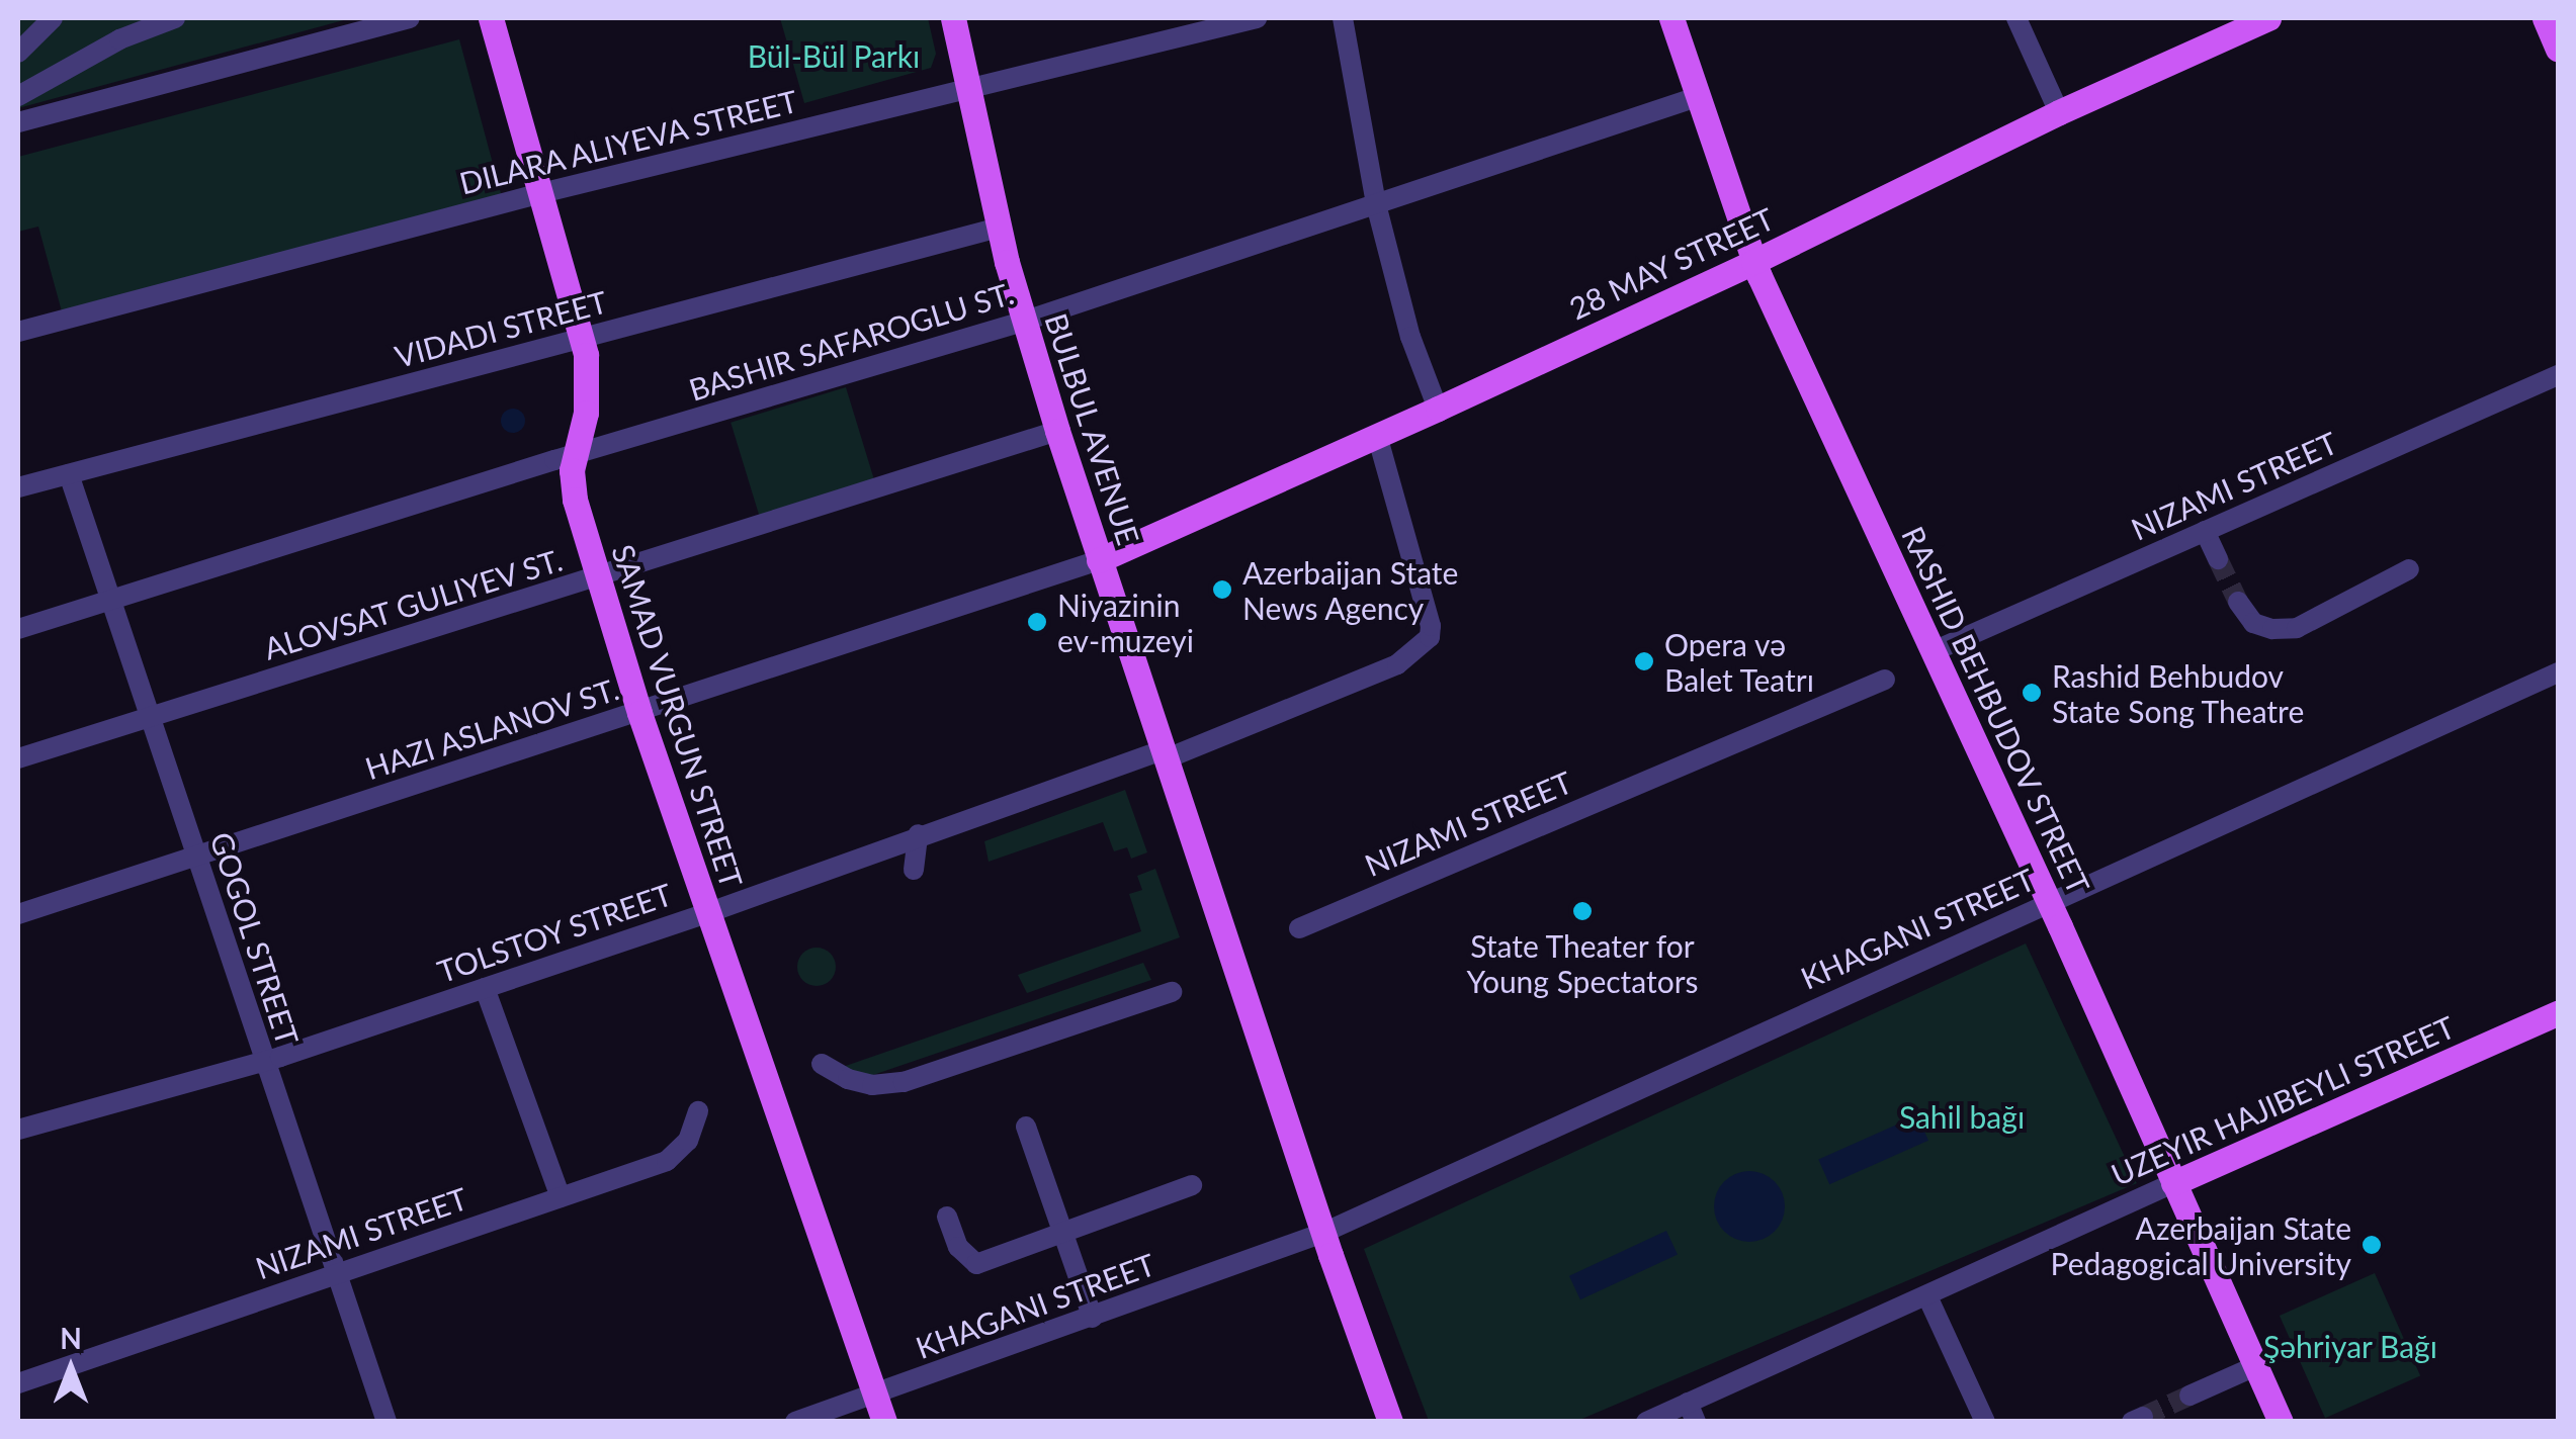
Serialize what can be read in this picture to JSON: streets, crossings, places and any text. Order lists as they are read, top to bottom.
{
  "streets": {
    "main road": [
      "28 MAY STREET",
      "BULBUL AVENUE",
      "RASHID BEHBUDOV STREET",
      "SAMAD VURGUN STREET",
      "UZEYIR HAJIBEYLI STREET"
    ],
    "street": [
      "DILARA ALIYEVA STREET",
      "VIDADI STREET",
      "BASHIR SAFAROGLU ST.",
      "NIZAMI STREET",
      "ALOVSAT GULIYEV ST.",
      "HAZI ASLANOV ST.",
      "KHAGANI STREET",
      "TOLSTOY STREET",
      "GOGOL STREET"
    ]
  },
  "crossings": [
    ["DILARA ALIYEVA STREET", "BULBUL AVENUE"],
    ["DILARA ALIYEVA STREET", "SAMAD VURGUN STREET"],
    ["28 MAY STREET", "BULBUL AVENUE"],
    ["28 MAY STREET", "RASHID BEHBUDOV STREET"],
    ["28 MAY STREET", "HAZI ASLANOV ST."],
    ["28 MAY STREET", "TOLSTOY STREET"],
    ["VIDADI STREET", "BULBUL AVENUE"],
    ["VIDADI STREET", "SAMAD VURGUN STREET"],
    ["VIDADI STREET", "GOGOL STREET"],
    ["BASHIR SAFAROGLU ST.", "BULBUL AVENUE"],
    ["BASHIR SAFAROGLU ST.", "RASHID BEHBUDOV STREET"],
    ["BASHIR SAFAROGLU ST.", "SAMAD VURGUN STREET"],
    ["BASHIR SAFAROGLU ST.", "GOGOL STREET"],
    ["BULBUL AVENUE", "ALOVSAT GULIYEV ST."],
    ["BULBUL AVENUE", "HAZI ASLANOV ST."],
    ["BULBUL AVENUE", "KHAGANI STREET"],
    ["BULBUL AVENUE", "TOLSTOY STREET"],
    ["NIZAMI STREET", "RASHID BEHBUDOV STREET"],
    ["NIZAMI STREET", "GOGOL STREET"],
    ["ALOVSAT GULIYEV ST.", "SAMAD VURGUN STREET"],
    ["ALOVSAT GULIYEV ST.", "GOGOL STREET"],
    ["RASHID BEHBUDOV STREET", "KHAGANI STREET"],
    ["RASHID BEHBUDOV STREET", "UZEYIR HAJIBEYLI STREET"],
    ["SAMAD VURGUN STREET", "HAZI ASLANOV ST."],
    ["SAMAD VURGUN STREET", "KHAGANI STREET"],
    ["SAMAD VURGUN STREET", "TOLSTOY STREET"],
    ["HAZI ASLANOV ST.", "GOGOL STREET"],
    ["TOLSTOY STREET", "GOGOL STREET"]
  ],
  "parks": ["Bül-Bül Parkı", "Sahil bağı", "Şəhriyar Bağı"],
  "places": [
    "Azerbaijan State News Agency",
    "Niyazinin ev-muzeyi",
    "Opera və Balet Teatrı",
    "Rashid Behbudov State Song Theatre",
    "State Theater for Young Spectators",
    "Azerbaijan State Pedagogical University"
  ],
  "north": "top"
}
